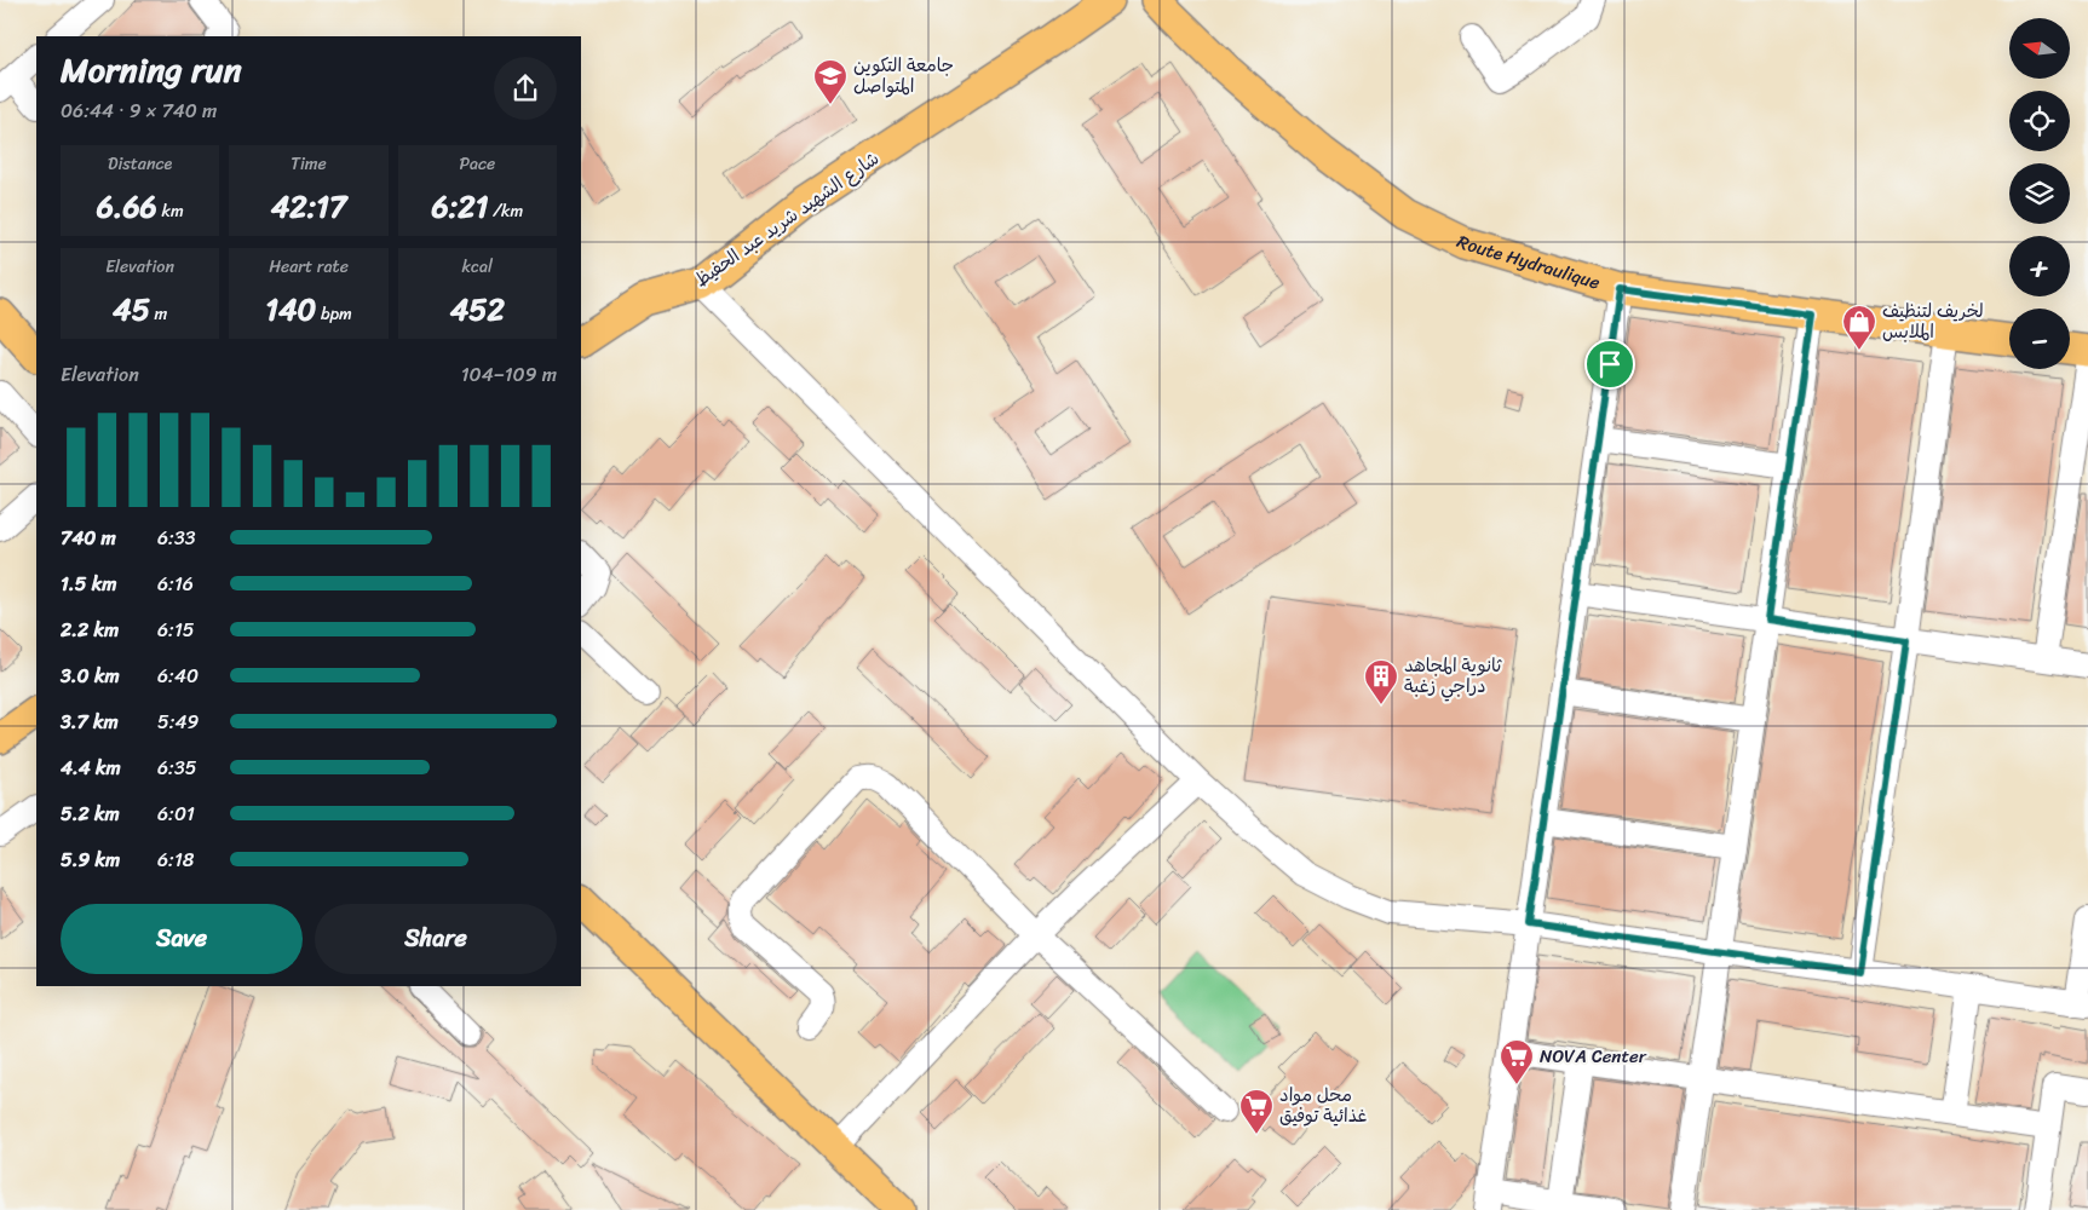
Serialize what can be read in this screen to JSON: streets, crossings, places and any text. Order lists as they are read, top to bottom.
{
  "streets": {
    "main road": ["شارع الشهيد شريد عبد الحفيظ", "Route Hydraulique"]
  },
  "places": {
    "school or university": ["جامعة التكوين المتواصل"],
    "shop": ["لخريف لتنظيف الملابس"],
    "building": ["ثانوية المجاهد دراجي زغبة"],
    "supermarket": ["NOVA Center", "محل مواد غذائية توفيق"]
  },
  "north": "left",
  "page": {
    "map_buttons": ["+", "−"],
    "heading": ["Morning run", "06:44 · 9 × 740 m"],
    "stats": [
      ["Distance", "6.66 km"],
      ["Time", "42:17"],
      ["Pace", "6:21 /km"],
      ["Elevation", "45 m"],
      ["Heart rate", "140 bpm"],
      ["kcal", "452"]
    ],
    "chart": ["Elevation", "104–109 m"],
    "list": [
      {
        "name": "740 m",
        "note": "6:33"
      },
      {
        "name": "1.5 km",
        "note": "6:16"
      },
      {
        "name": "2.2 km",
        "note": "6:15"
      },
      {
        "name": "3.0 km",
        "note": "6:40"
      },
      {
        "name": "3.7 km",
        "note": "5:49"
      },
      {
        "name": "4.4 km",
        "note": "6:35"
      },
      {
        "name": "5.2 km",
        "note": "6:01"
      },
      {
        "name": "5.9 km",
        "note": "6:18"
      }
    ],
    "buttons": ["Save", "Share"]
  }
}
